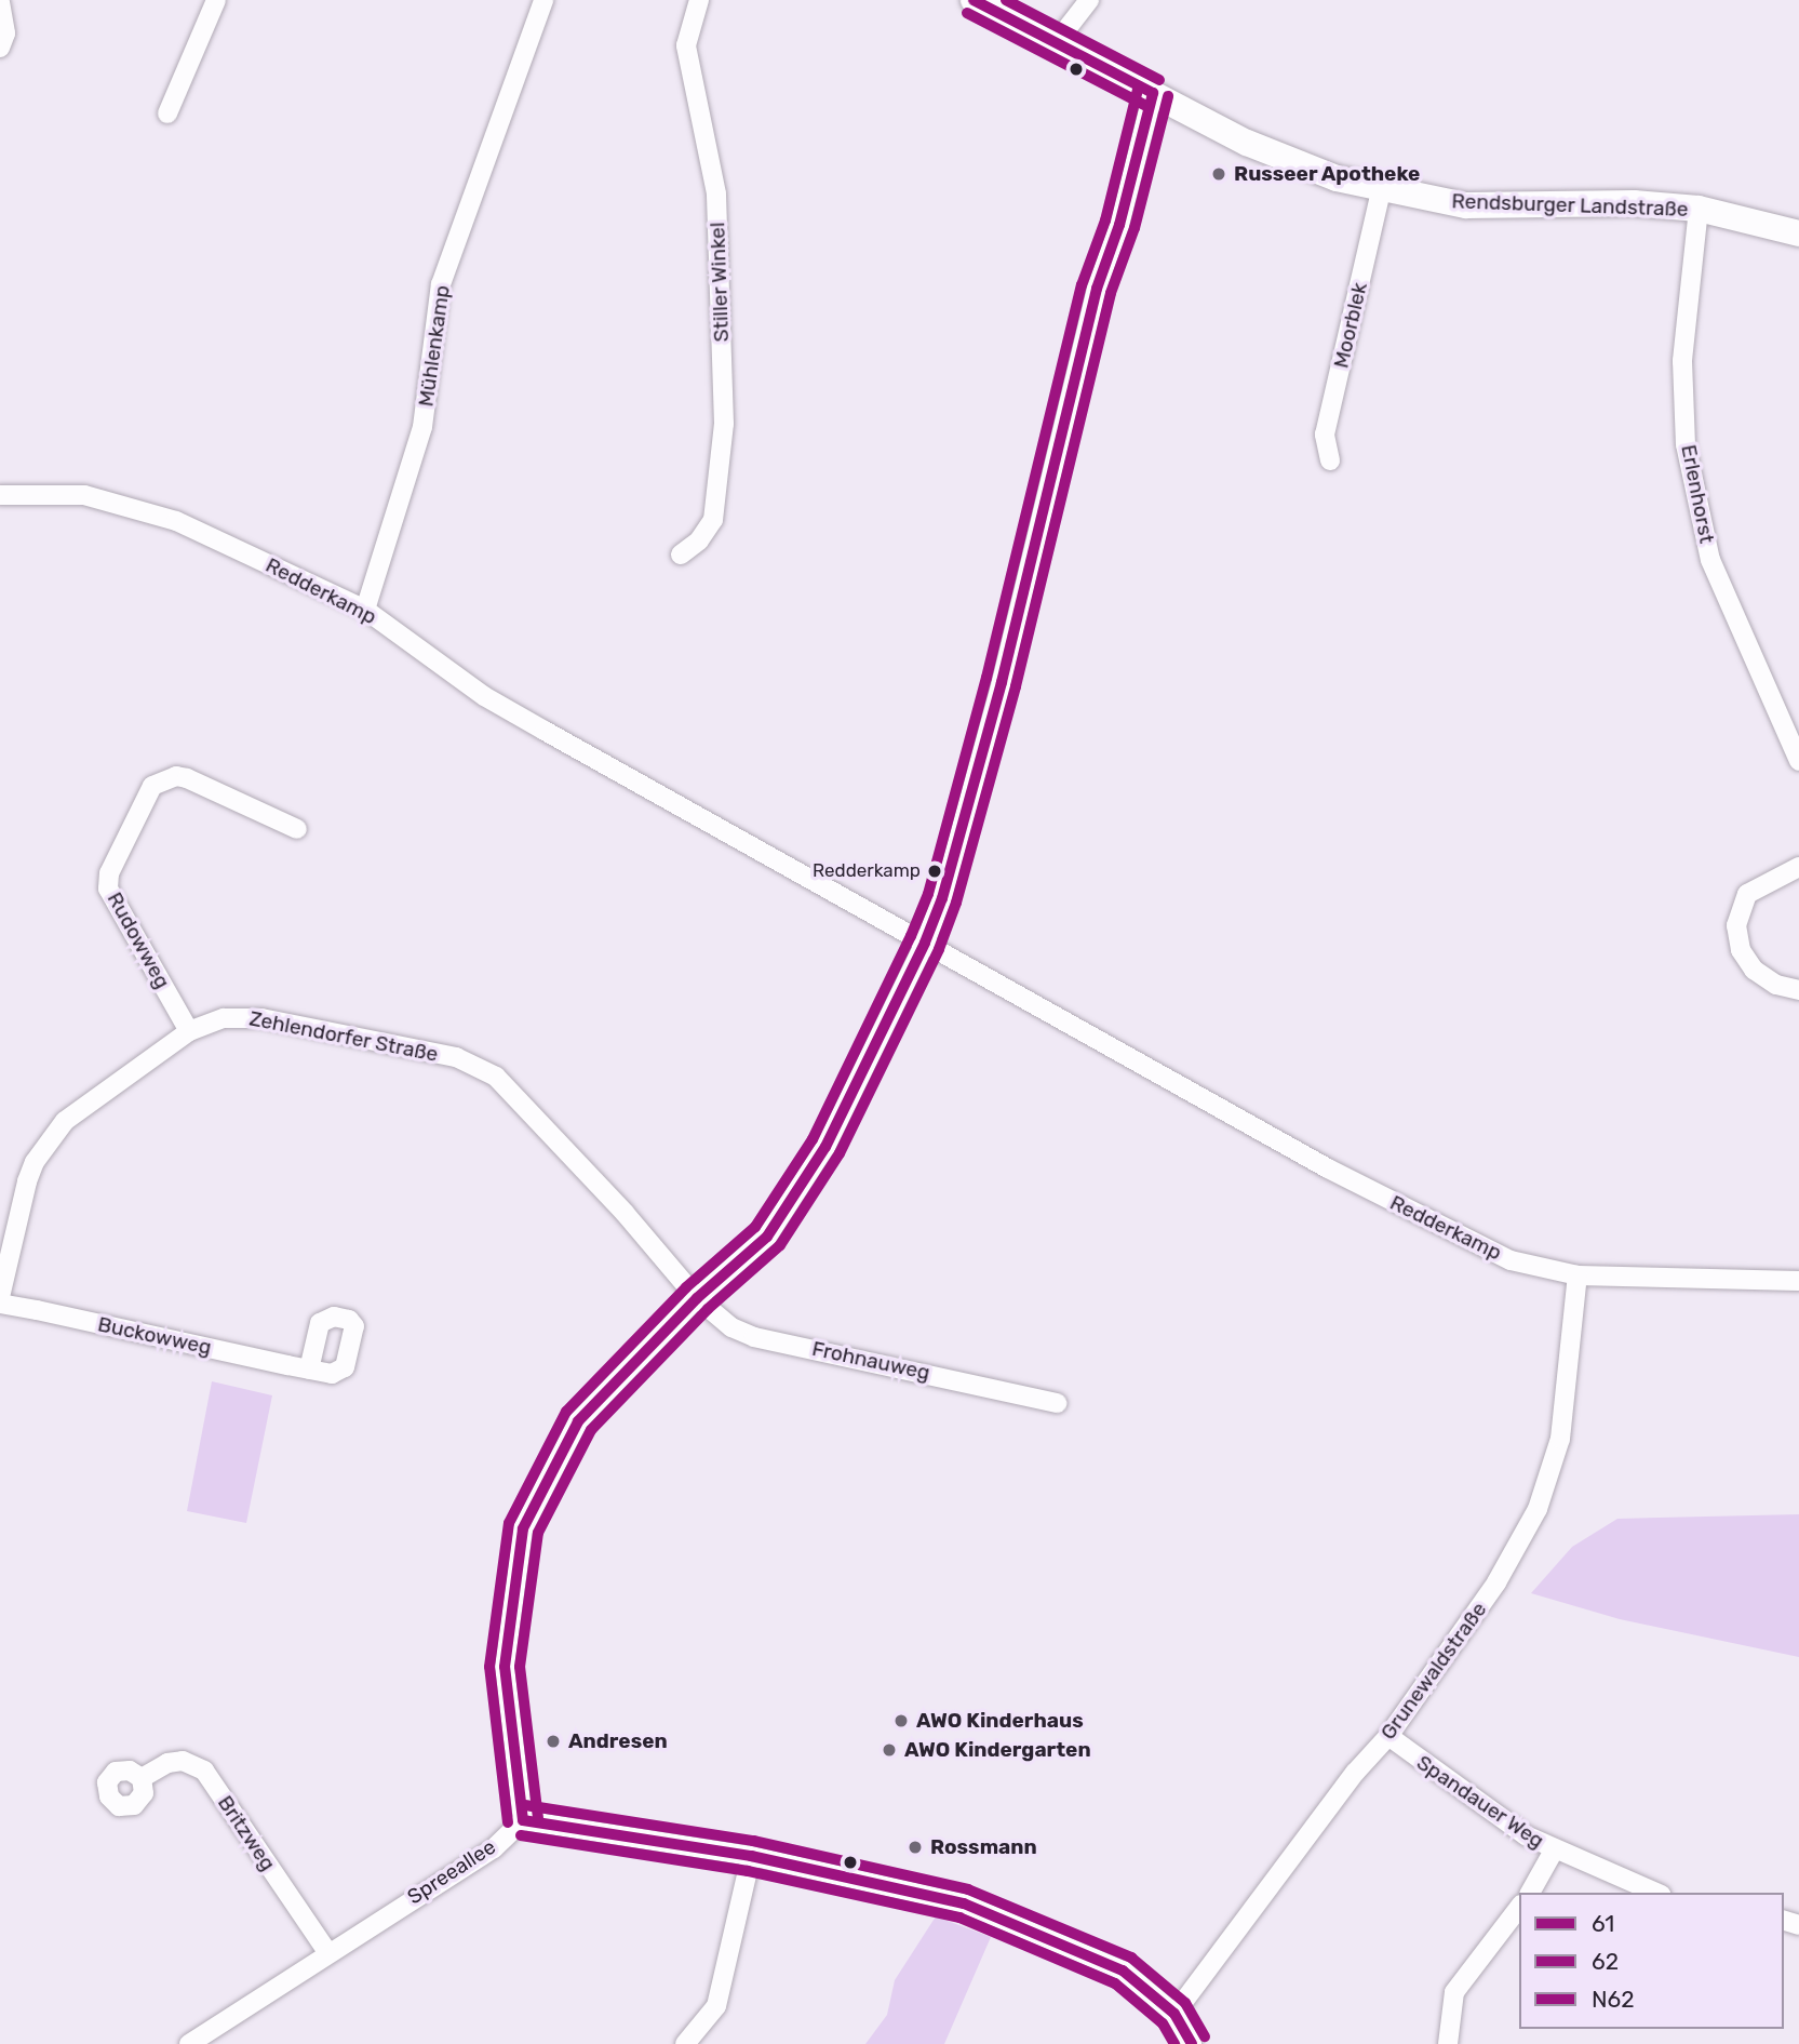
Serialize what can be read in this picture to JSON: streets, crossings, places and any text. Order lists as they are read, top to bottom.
{
  "streets": {
    "street": [
      "Rendsburger Landstraße",
      "Stiller Winkel",
      "Moorblek",
      "Mühlenkamp",
      "Erlenhorst",
      "Redderkamp",
      "Rudowweg",
      "Zehlendorfer Straße",
      "Buckowweg",
      "Frohnauweg",
      "Grunewaldstraße",
      "Spandauer Weg",
      "Britzweg",
      "Spreeallee"
    ]
  },
  "crossings": [
    ["Rendsburger Landstraße", "Moorblek"],
    ["Rendsburger Landstraße", "Erlenhorst"],
    ["Mühlenkamp", "Redderkamp"],
    ["Redderkamp", "Grunewaldstraße"],
    ["Rudowweg", "Zehlendorfer Straße"],
    ["Zehlendorfer Straße", "Frohnauweg"],
    ["Grunewaldstraße", "Spandauer Weg"],
    ["Britzweg", "Spreeallee"]
  ],
  "places": [
    "Russeer Apotheke",
    "Redderkamp",
    "AWO Kinderhaus",
    "Andresen",
    "AWO Kindergarten",
    "Rossmann"
  ],
  "lines": ["transit line 61", "transit line N62", "transit line 62"],
  "legend": ["61", "62", "N62"]
}
